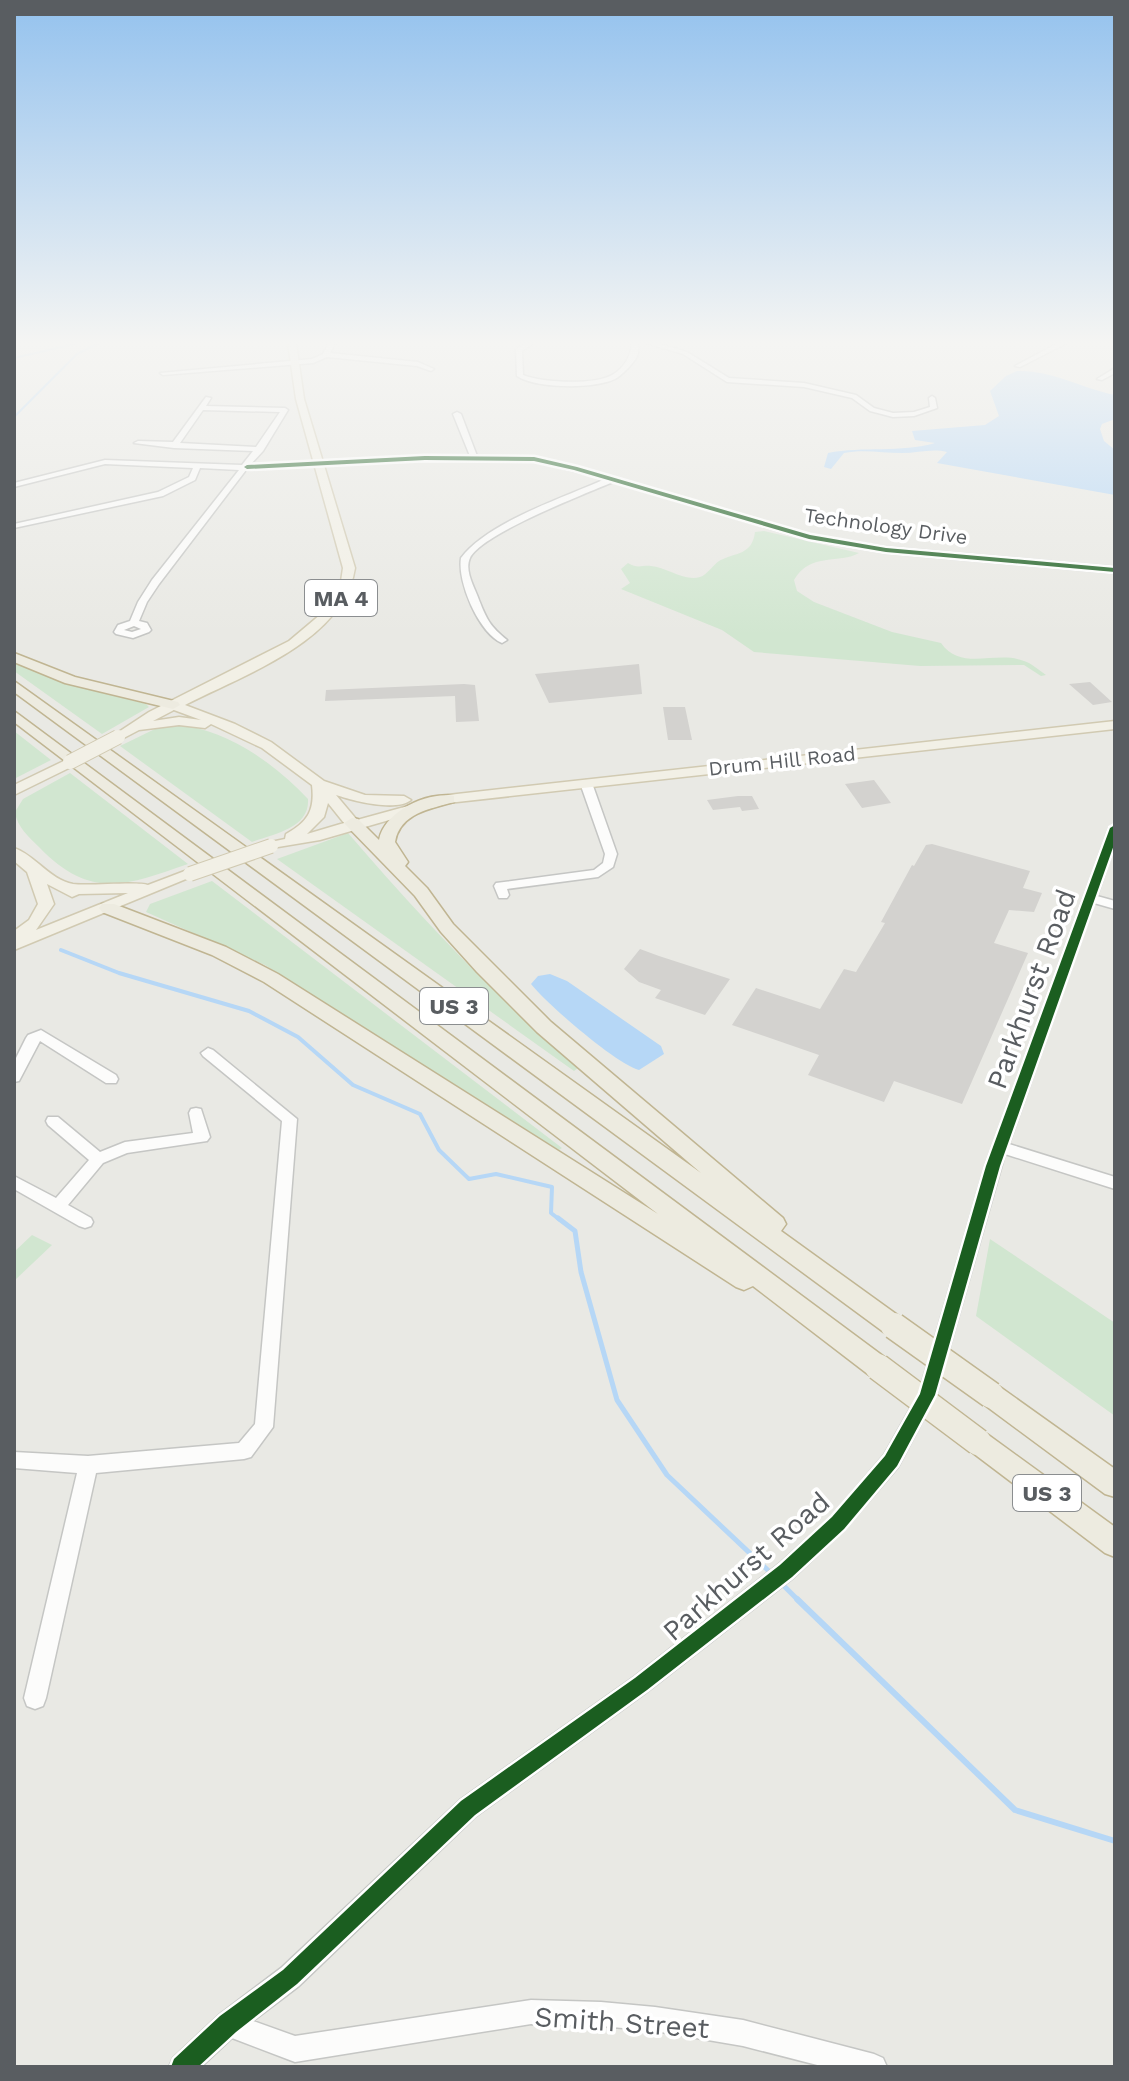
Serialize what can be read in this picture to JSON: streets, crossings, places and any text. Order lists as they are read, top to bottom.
{
  "streets": {
    "highway": ["US 3"],
    "main road": ["MA 4", "Drum Hill Road"],
    "street": ["Technology Drive", "Parkhurst Road", "Smith Street"]
  },
  "crossings": [
    ["Technology Drive", "MA 4"],
    ["Parkhurst Road", "Smith Street"]
  ]
}
